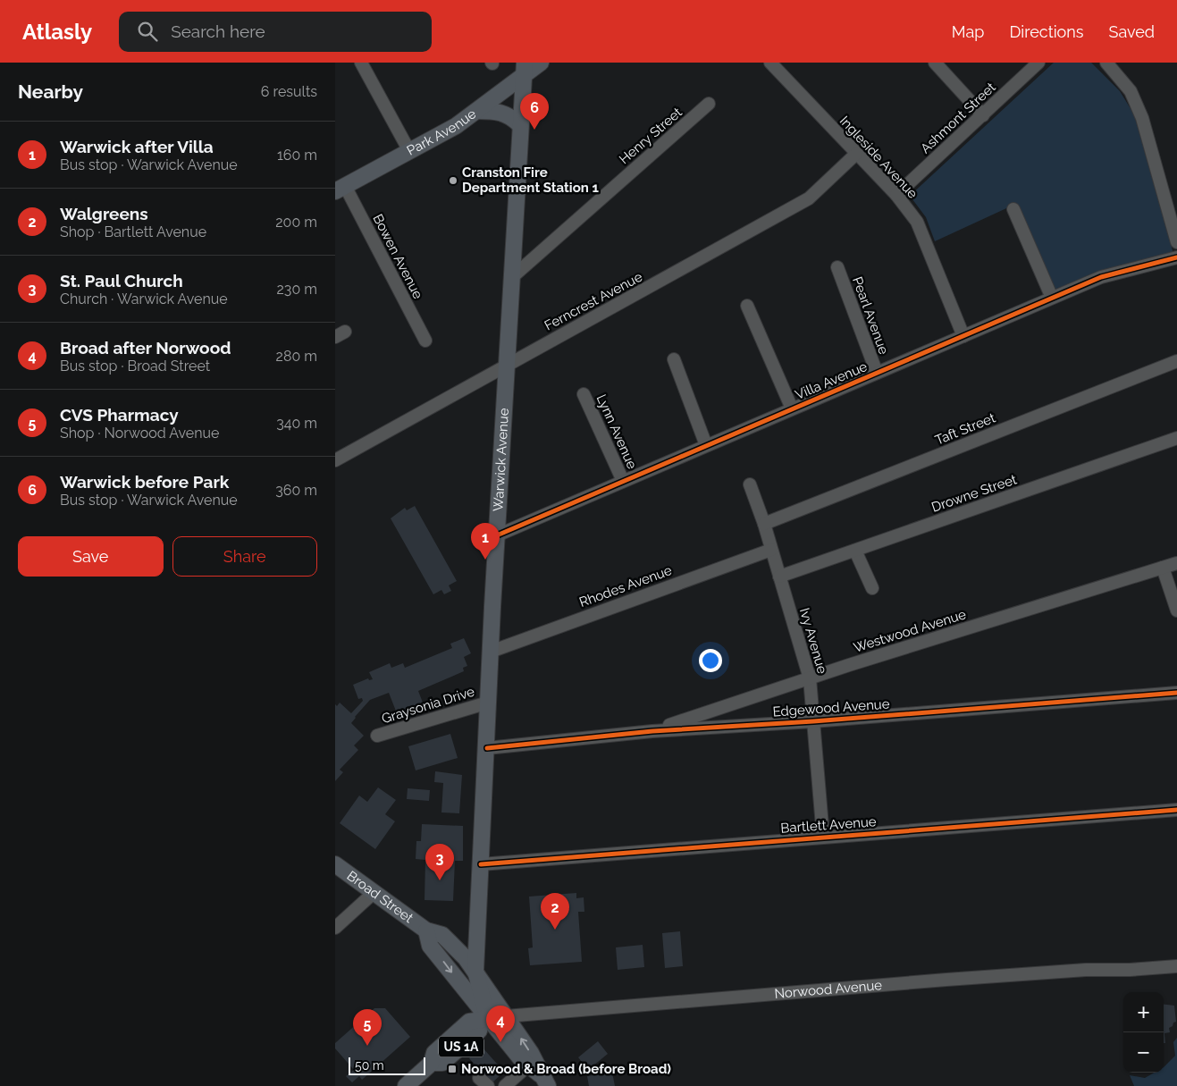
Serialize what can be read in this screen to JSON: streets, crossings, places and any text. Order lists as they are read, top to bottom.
{
  "streets": {
    "main road": [
      "Park Avenue",
      "Warwick Avenue",
      "Broad Street",
      "Norwood Avenue",
      "US 1A"
    ],
    "street": [
      "Ashmont Street",
      "Henry Street",
      "Ingleside Avenue",
      "Bowen Avenue",
      "Ferncrest Avenue",
      "Pearl Avenue",
      "Villa Avenue",
      "Taft Street",
      "Lynn Avenue",
      "Drowne Street",
      "Rhodes Avenue",
      "Westwood Avenue",
      "Ivy Avenue",
      "Graysonia Drive",
      "Edgewood Avenue",
      "Bartlett Avenue"
    ]
  },
  "crossings": [
    ["Ashmont Street", "Ingleside Avenue"],
    ["Park Avenue", "Bowen Avenue"],
    ["Park Avenue", "Warwick Avenue"],
    ["Henry Street", "Warwick Avenue"],
    ["Ingleside Avenue", "Ferncrest Avenue"],
    ["Ingleside Avenue", "Villa Avenue"],
    ["Ferncrest Avenue", "Warwick Avenue"],
    ["Pearl Avenue", "Villa Avenue"],
    ["Villa Avenue", "Lynn Avenue"],
    ["Villa Avenue", "Warwick Avenue"],
    ["Taft Street", "Ivy Avenue"],
    ["Warwick Avenue", "Rhodes Avenue"],
    ["Warwick Avenue", "Graysonia Drive"],
    ["Warwick Avenue", "Edgewood Avenue"],
    ["Warwick Avenue", "Bartlett Avenue"],
    ["Warwick Avenue", "Broad Street"],
    ["Warwick Avenue", "Norwood Avenue"],
    ["Warwick Avenue", "US 1A"],
    ["Drowne Street", "Ivy Avenue"],
    ["Rhodes Avenue", "Ivy Avenue"],
    ["Westwood Avenue", "Ivy Avenue"],
    ["Westwood Avenue", "Edgewood Avenue"],
    ["Ivy Avenue", "Edgewood Avenue"],
    ["Ivy Avenue", "Bartlett Avenue"],
    ["Broad Street", "Norwood Avenue"],
    ["Broad Street", "US 1A"],
    ["Norwood Avenue", "US 1A"]
  ],
  "places": {
    "other": ["Cranston Fire Department Station 1"],
    "transit": ["Norwood & Broad (before Broad)"]
  },
  "scale_bar": "50 m",
  "page": {
    "header": "Atlasly",
    "search": "Search here",
    "nav": ["Map", "Directions", "Saved"],
    "heading": ["Nearby", "6 results"],
    "pins": [
      "6",
      "1",
      "3",
      "2",
      "4",
      "5"
    ],
    "list": [
      {
        "mark": "1",
        "name": "Warwick after Villa",
        "note": "Bus stop · Warwick Avenue",
        "value": "160 m"
      },
      {
        "mark": "2",
        "name": "Walgreens",
        "note": "Shop · Bartlett Avenue",
        "value": "200 m"
      },
      {
        "mark": "3",
        "name": "St. Paul Church",
        "note": "Church · Warwick Avenue",
        "value": "230 m"
      },
      {
        "mark": "4",
        "name": "Broad after Norwood",
        "note": "Bus stop · Broad Street",
        "value": "280 m"
      },
      {
        "mark": "5",
        "name": "CVS Pharmacy",
        "note": "Shop · Norwood Avenue",
        "value": "340 m"
      },
      {
        "mark": "6",
        "name": "Warwick before Park",
        "note": "Bus stop · Warwick Avenue",
        "value": "360 m"
      }
    ],
    "buttons": ["Save", "Share"],
    "map_buttons": ["+", "−"],
    "scale": "50 m"
  }
}
